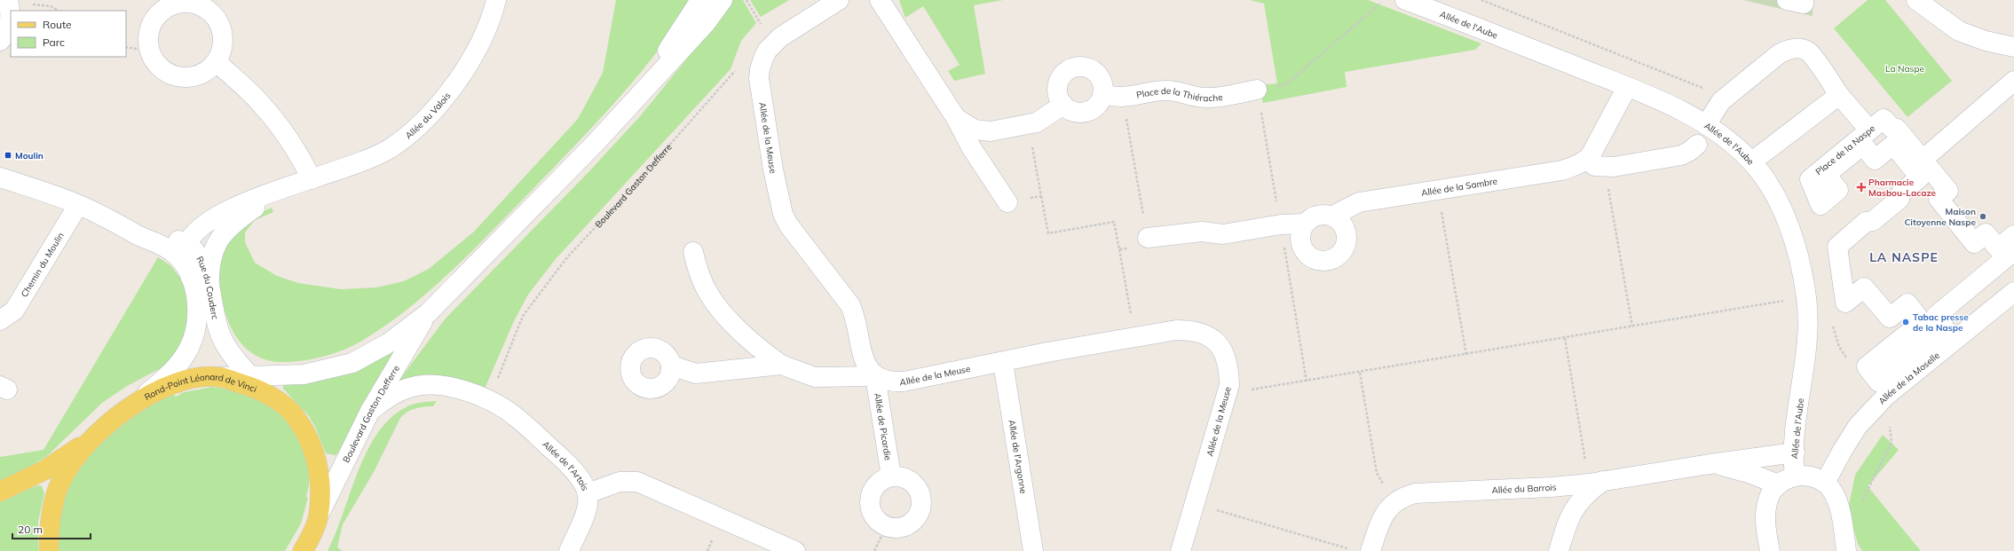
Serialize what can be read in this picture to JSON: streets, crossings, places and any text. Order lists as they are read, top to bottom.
{
  "streets": {
    "main road": ["Rond-Point Léonard de Vinci"],
    "street": [
      "Allée de l'Aube",
      "Place de la Thiérache",
      "Allée du Valois",
      "Allée de la Meuse",
      "Place de la Naspe",
      "Boulevard Gaston Defferre",
      "Allée de la Sambre",
      "Chemin du Moulin",
      "Rue du Couderc",
      "Allée de la Moselle",
      "Allée de Picardie",
      "Allée de l'Argonne",
      "Allée de l'Artois",
      "Allée du Barrois"
    ]
  },
  "crossings": [
    ["Allée de l'Aube", "Allée du Barrois"],
    ["Allée du Valois", "Rue du Couderc"],
    ["Allée de la Meuse", "Allée de Picardie"],
    ["Allée de la Meuse", "Allée de l'Argonne"],
    ["Boulevard Gaston Defferre", "Rue du Couderc"],
    ["Boulevard Gaston Defferre", "Rond-Point Léonard de Vinci"],
    ["Boulevard Gaston Defferre", "Allée de l'Artois"],
    ["Chemin du Moulin", "Rue du Couderc"],
    ["Rue du Couderc", "Rond-Point Léonard de Vinci"]
  ],
  "districts": ["LA NASPE"],
  "parks": ["La Naspe"],
  "places": {
    "transit": ["Moulin"],
    "health": ["Pharmacie Masbou-Lacaze"],
    "other": ["Maison Citoyenne Naspe", "Tabac presse de la Naspe"]
  },
  "legend": ["Route", "Parc"],
  "scale_bar": "20 m"
}
